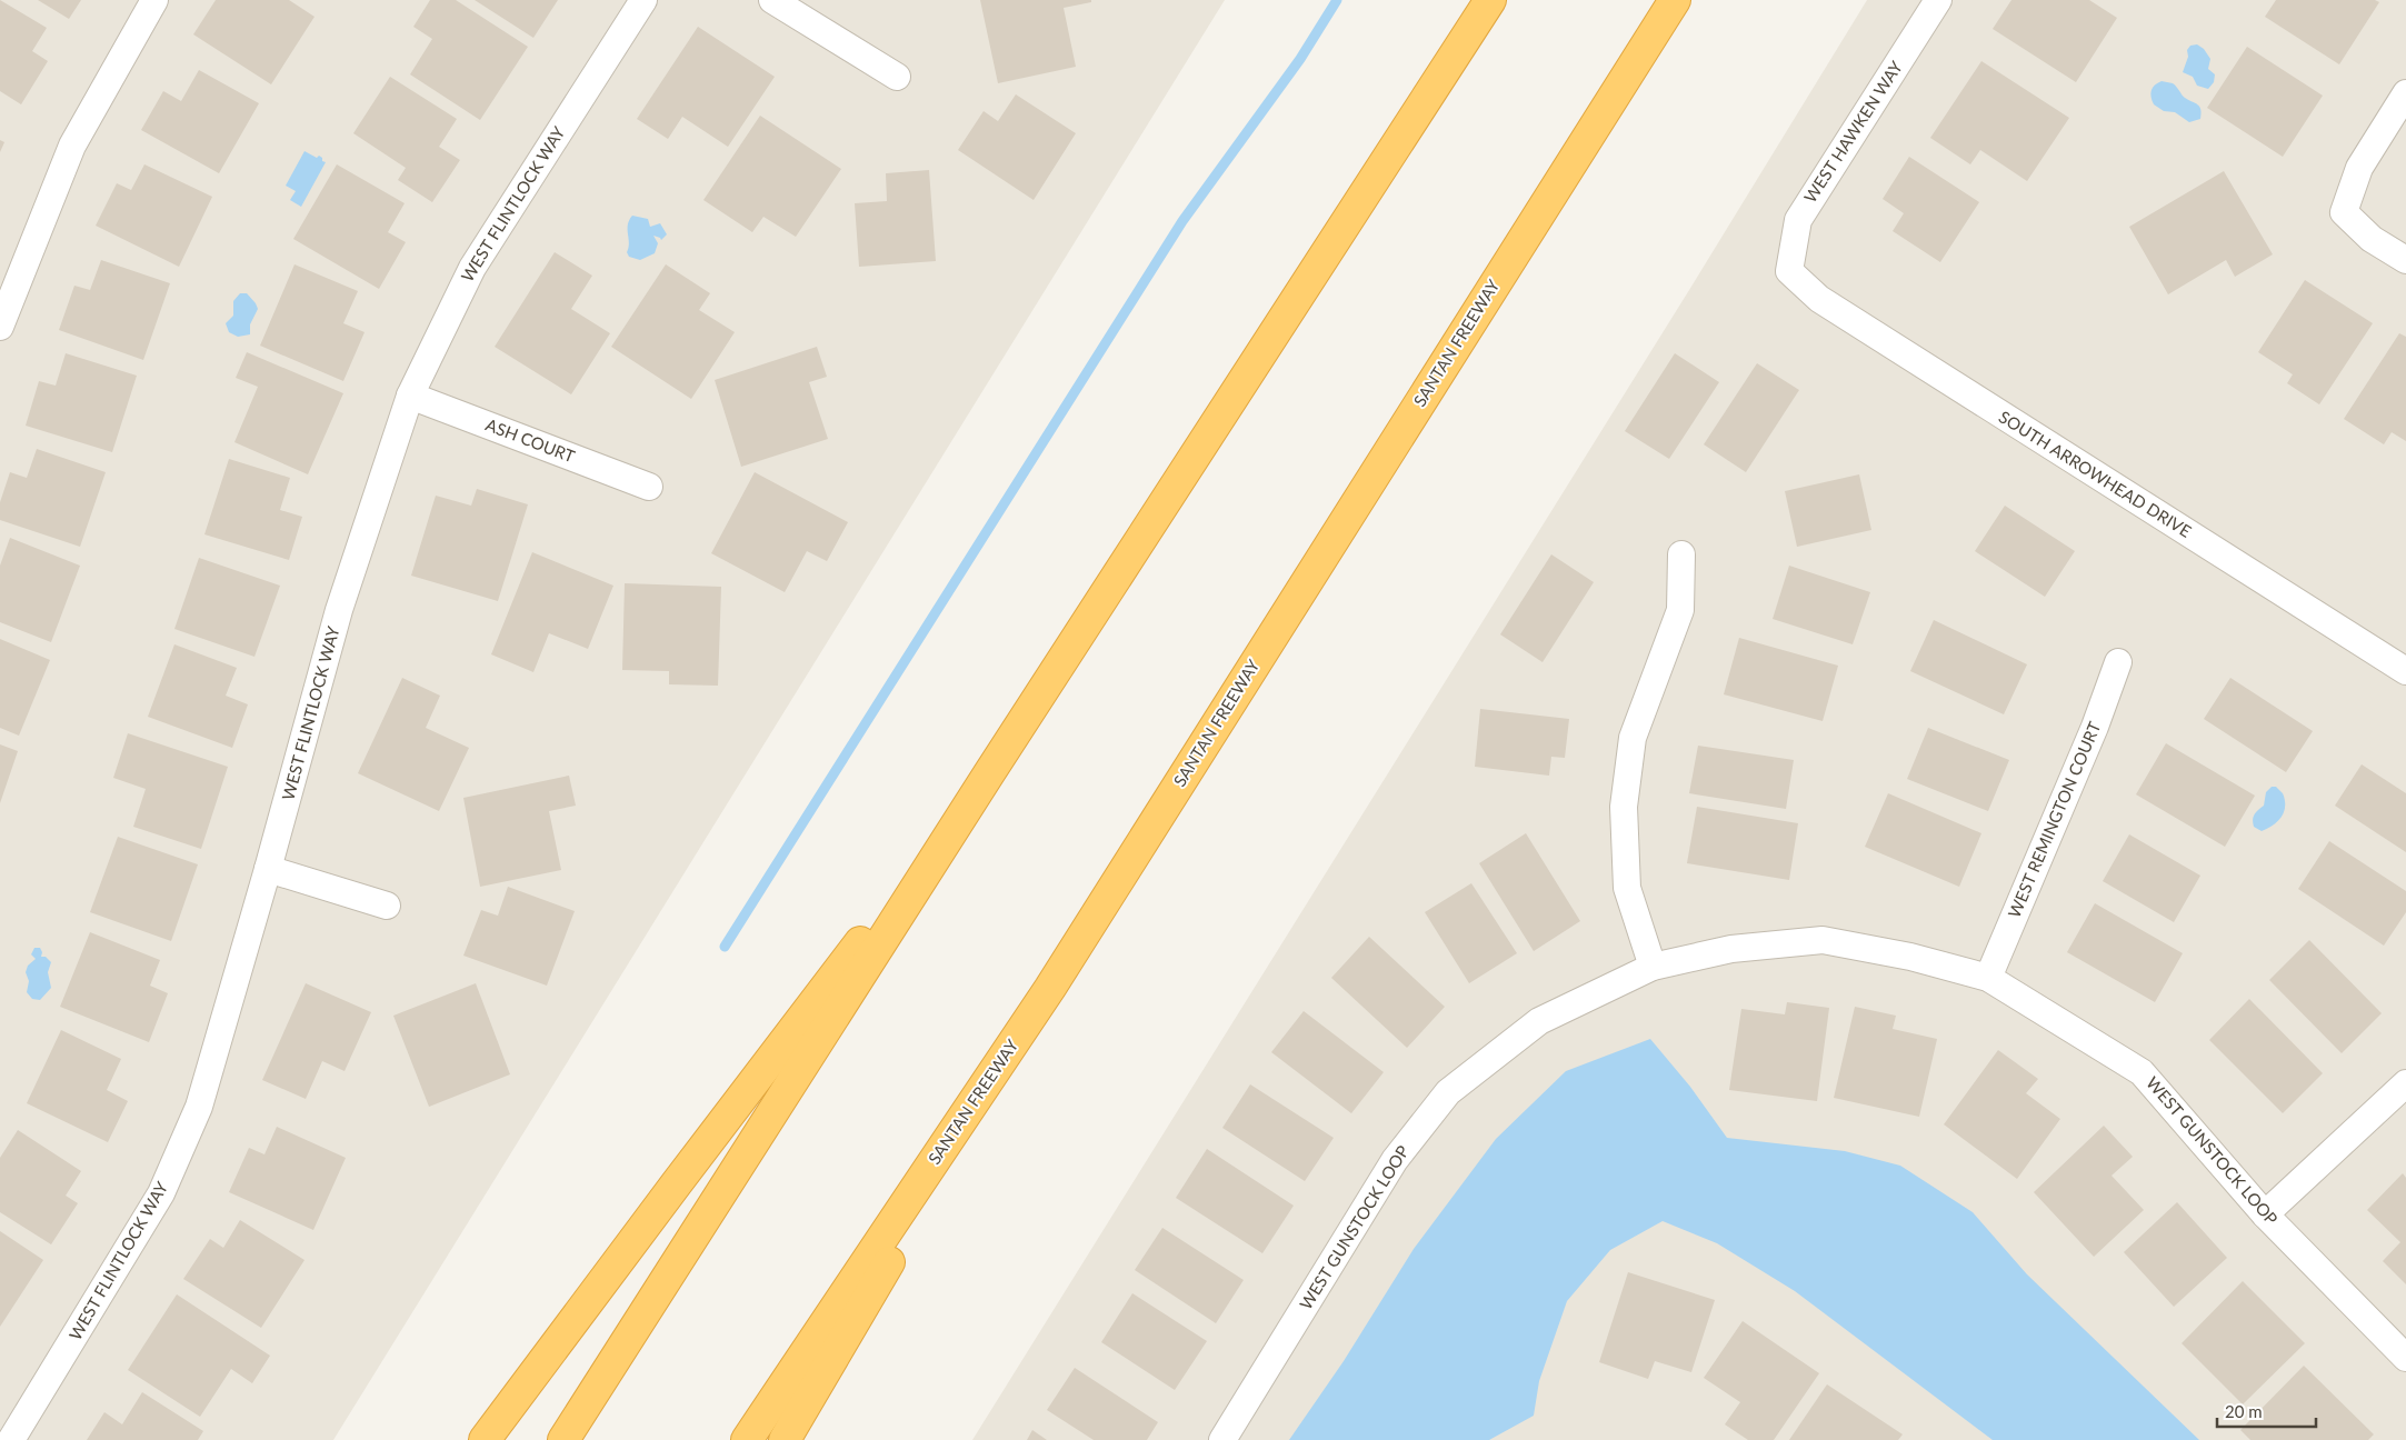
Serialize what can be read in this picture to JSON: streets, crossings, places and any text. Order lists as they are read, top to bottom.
{
  "streets": {
    "highway": ["SANTAN FREEWAY"],
    "street": [
      "WEST HAWKEN WAY",
      "WEST FLINTLOCK WAY",
      "ASH COURT",
      "SOUTH ARROWHEAD DRIVE",
      "WEST REMINGTON COURT",
      "WEST GUNSTOCK LOOP"
    ]
  },
  "crossings": [
    ["WEST HAWKEN WAY", "SOUTH ARROWHEAD DRIVE"],
    ["WEST FLINTLOCK WAY", "ASH COURT"],
    ["WEST REMINGTON COURT", "WEST GUNSTOCK LOOP"]
  ],
  "scale_bar": "20 m"
}
